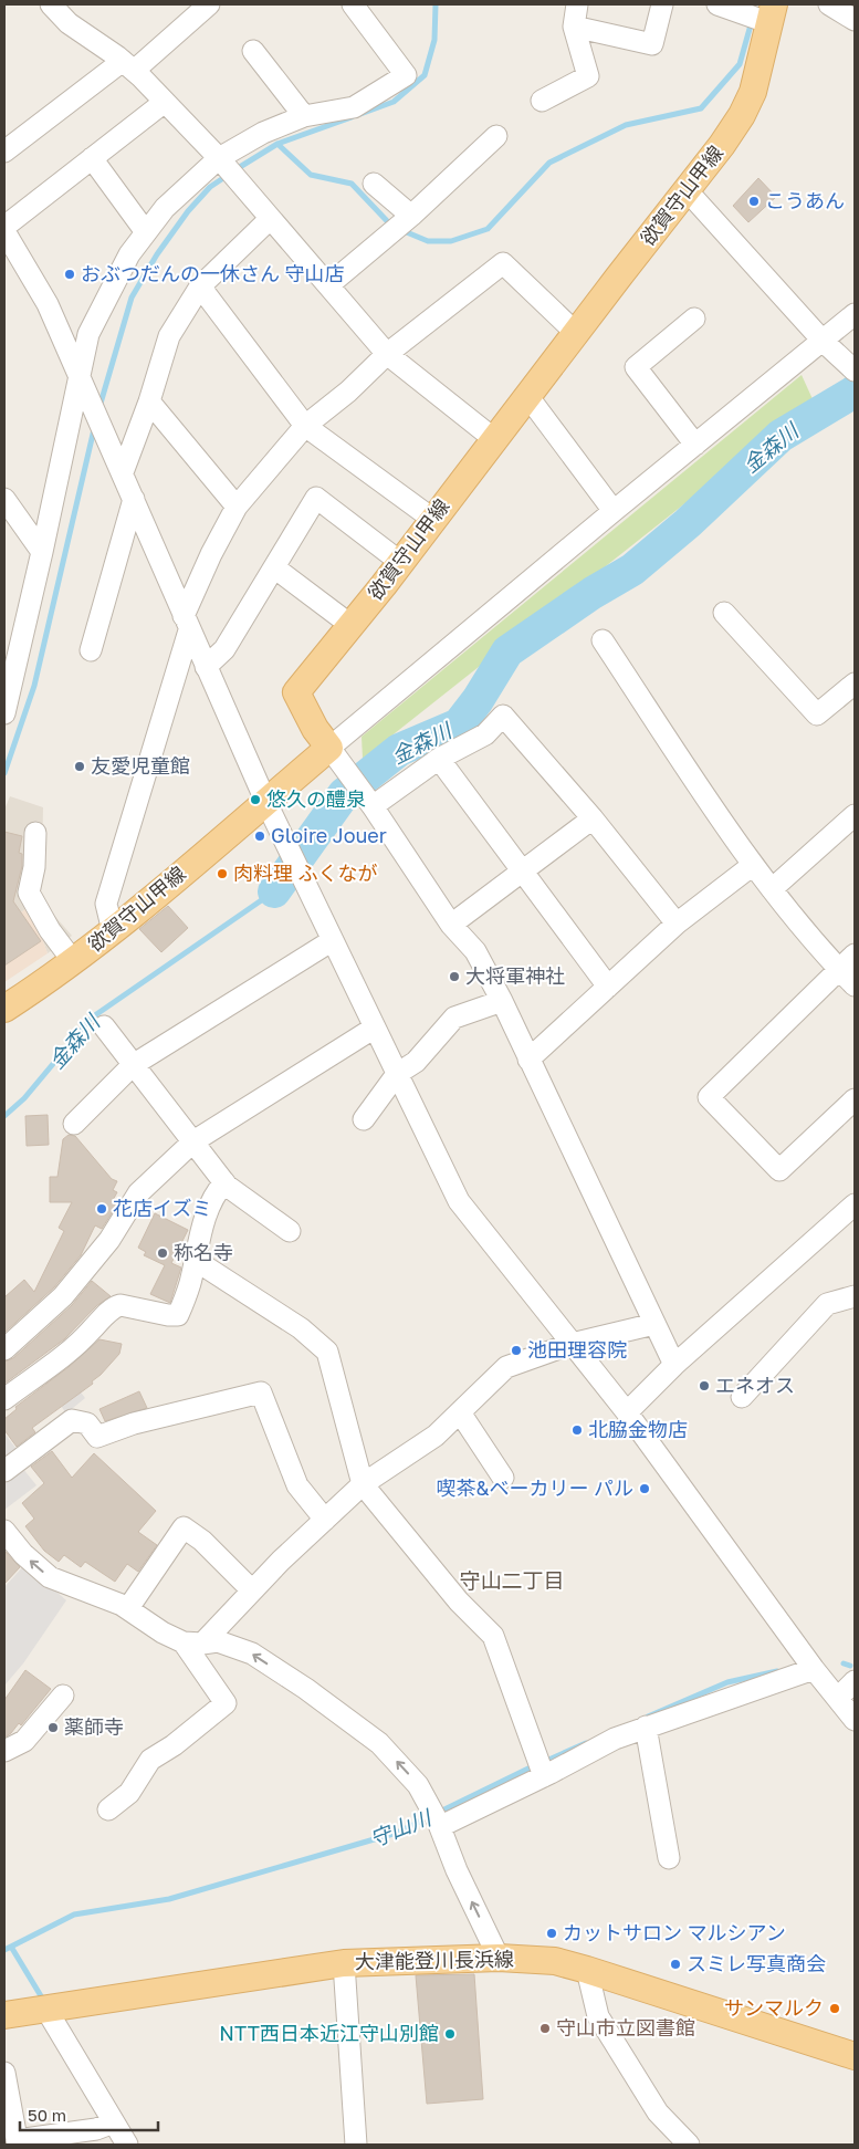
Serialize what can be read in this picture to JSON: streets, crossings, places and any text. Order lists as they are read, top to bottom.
{
  "streets": {
    "main road": ["欲賀守山甲線", "大津能登川長浜線"]
  },
  "districts": ["守山二丁目"],
  "water": ["金森川", "守山川"],
  "places": [
    "こうあん",
    "おぶつだんの一休さん 守山店",
    "友愛児童館",
    "悠久の醴泉",
    "Gloire Jouer",
    "肉料理 ふくなが",
    "大将軍神社",
    "花店イズミ",
    "称名寺",
    "池田理容院",
    "エネオス",
    "北脇金物店",
    "喫茶&ベーカリー パル",
    "薬師寺",
    "カットサロン マルシアン",
    "スミレ写真商会",
    "サンマルク",
    "守山市立図書館",
    "NTT西日本近江守山別館"
  ],
  "scale_bar": "50 m"
}
